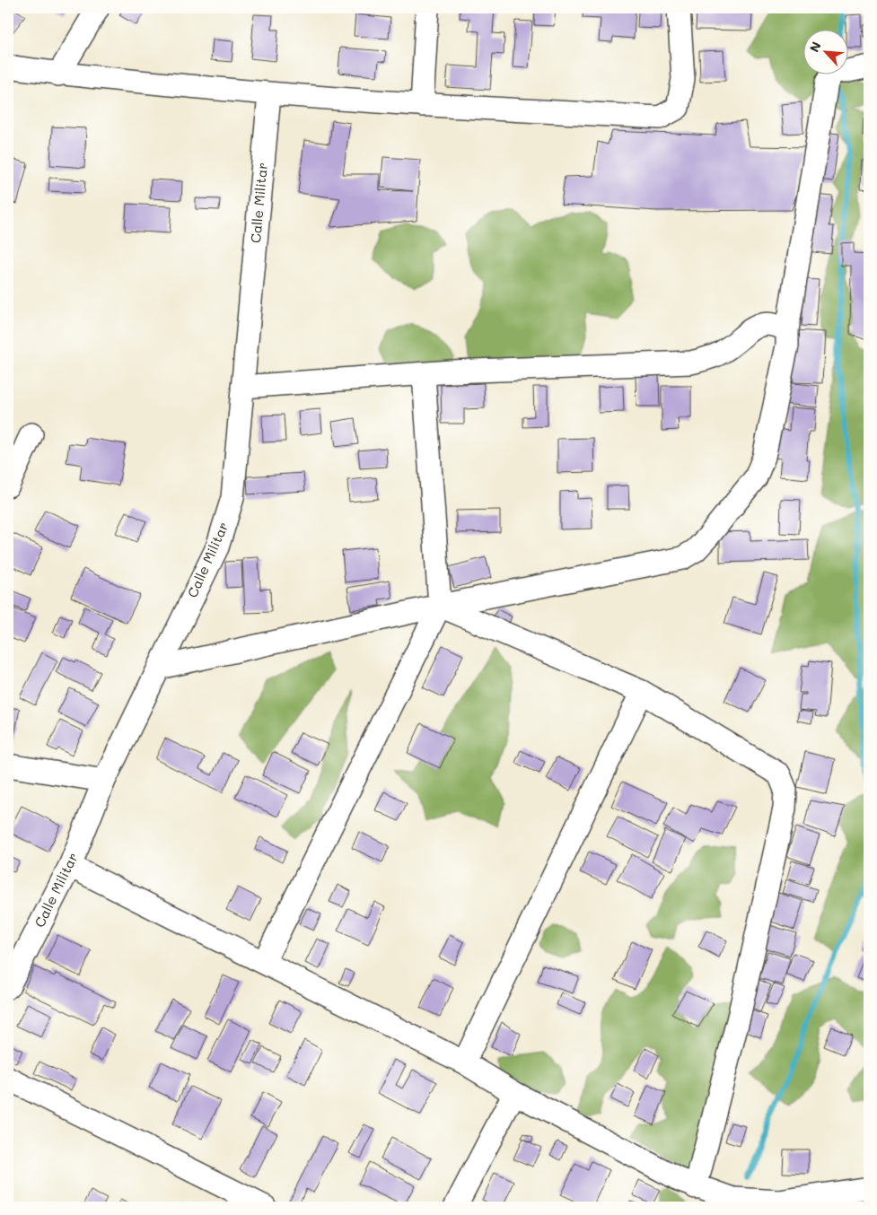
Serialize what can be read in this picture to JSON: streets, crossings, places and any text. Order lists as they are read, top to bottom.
{
  "streets": {
    "street": ["Calle Militar"]
  },
  "north": "top left"
}
